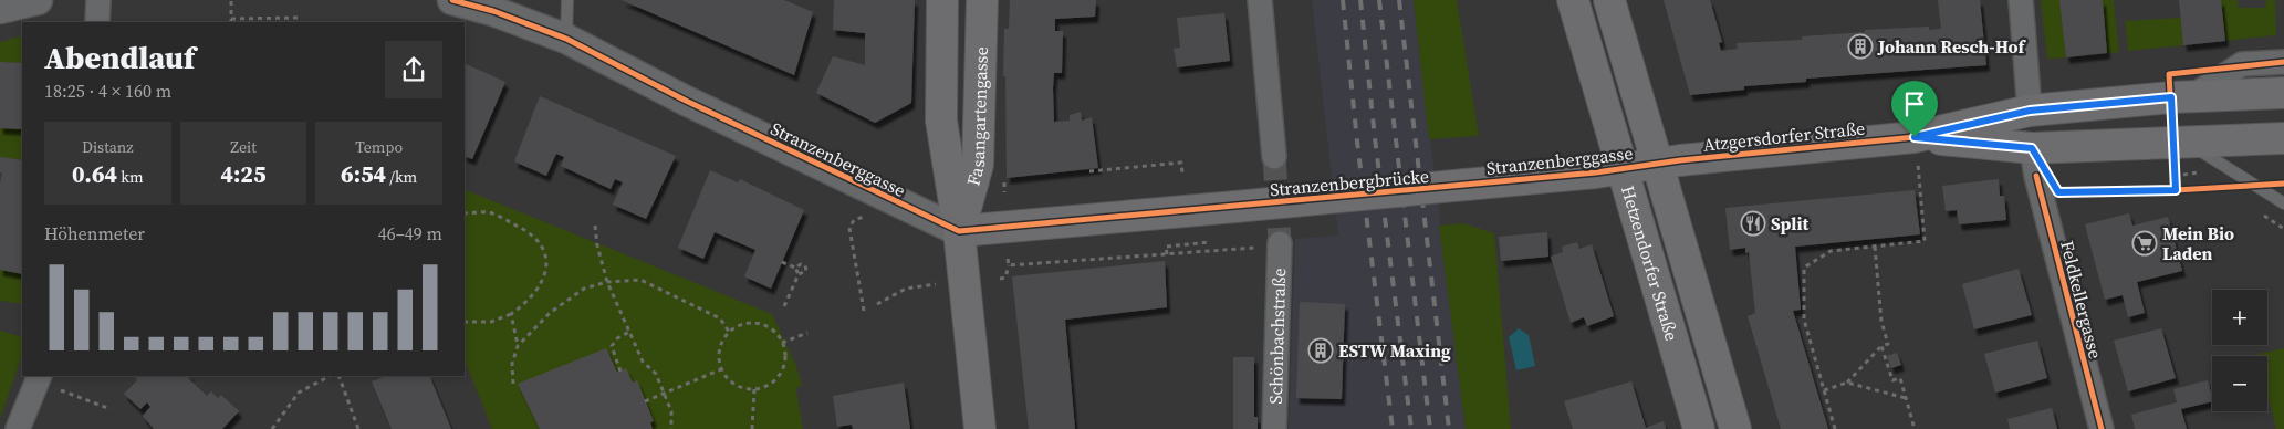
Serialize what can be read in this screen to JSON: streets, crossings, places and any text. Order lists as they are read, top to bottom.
{
  "streets": {
    "main road": [
      "Fasangartengasse",
      "Atzgersdorfer Straße",
      "Stranzenberggasse",
      "Stranzenbergbrücke",
      "Hetzendorfer Straße"
    ],
    "street": ["Feldkellergasse", "Schönbachstraße"]
  },
  "crossings": [
    ["Fasangartengasse", "Stranzenberggasse"],
    ["Fasangartengasse", "Stranzenbergbrücke"],
    ["Atzgersdorfer Straße", "Stranzenberggasse"],
    ["Atzgersdorfer Straße", "Hetzendorfer Straße"],
    ["Atzgersdorfer Straße", "Feldkellergasse"],
    ["Stranzenberggasse", "Stranzenbergbrücke"],
    ["Stranzenberggasse", "Hetzendorfer Straße"]
  ],
  "places": {
    "building": ["Johann Resch-Hof", "ESTW Maxing"],
    "restaurant": ["Split"],
    "supermarket": ["Mein Bio Laden"]
  },
  "page": {
    "heading": ["Abendlauf", "18:25 · 4 × 160 m"],
    "stats": [
      ["Distanz", "0.64 km"],
      ["Zeit", "4:25"],
      ["Tempo", "6:54 /km"]
    ],
    "chart": ["Höhenmeter", "46–49 m"],
    "map_buttons": ["+", "−"]
  }
}
